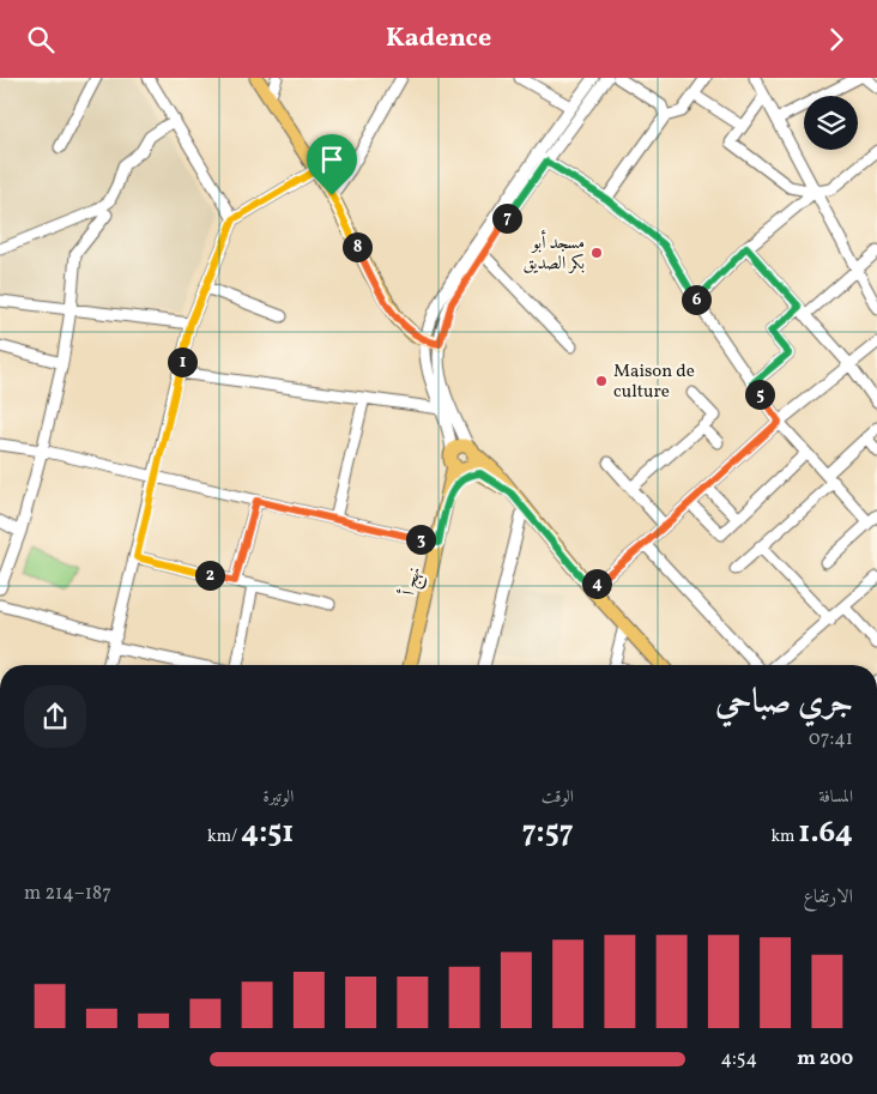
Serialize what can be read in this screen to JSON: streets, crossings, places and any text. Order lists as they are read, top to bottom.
{
  "streets": {
    "main road": ["نهج أ"]
  },
  "places": ["مسجد أبو بكر الصديق", "Maison de culture"],
  "page": {
    "header": "Kadence",
    "pins": [
      "7",
      "8",
      "6",
      "1",
      "5",
      "3",
      "2",
      "4"
    ],
    "heading": ["جري صباحي", "07:41"],
    "stats": [
      ["المسافة", "1.64 km"],
      ["الوقت", "7:57"],
      ["الوتيرة", "4:51 /km"]
    ],
    "chart": ["الارتفاع", "187–214 m"],
    "list": [
      {
        "name": "200 m",
        "note": "4:54"
      }
    ]
  }
}
